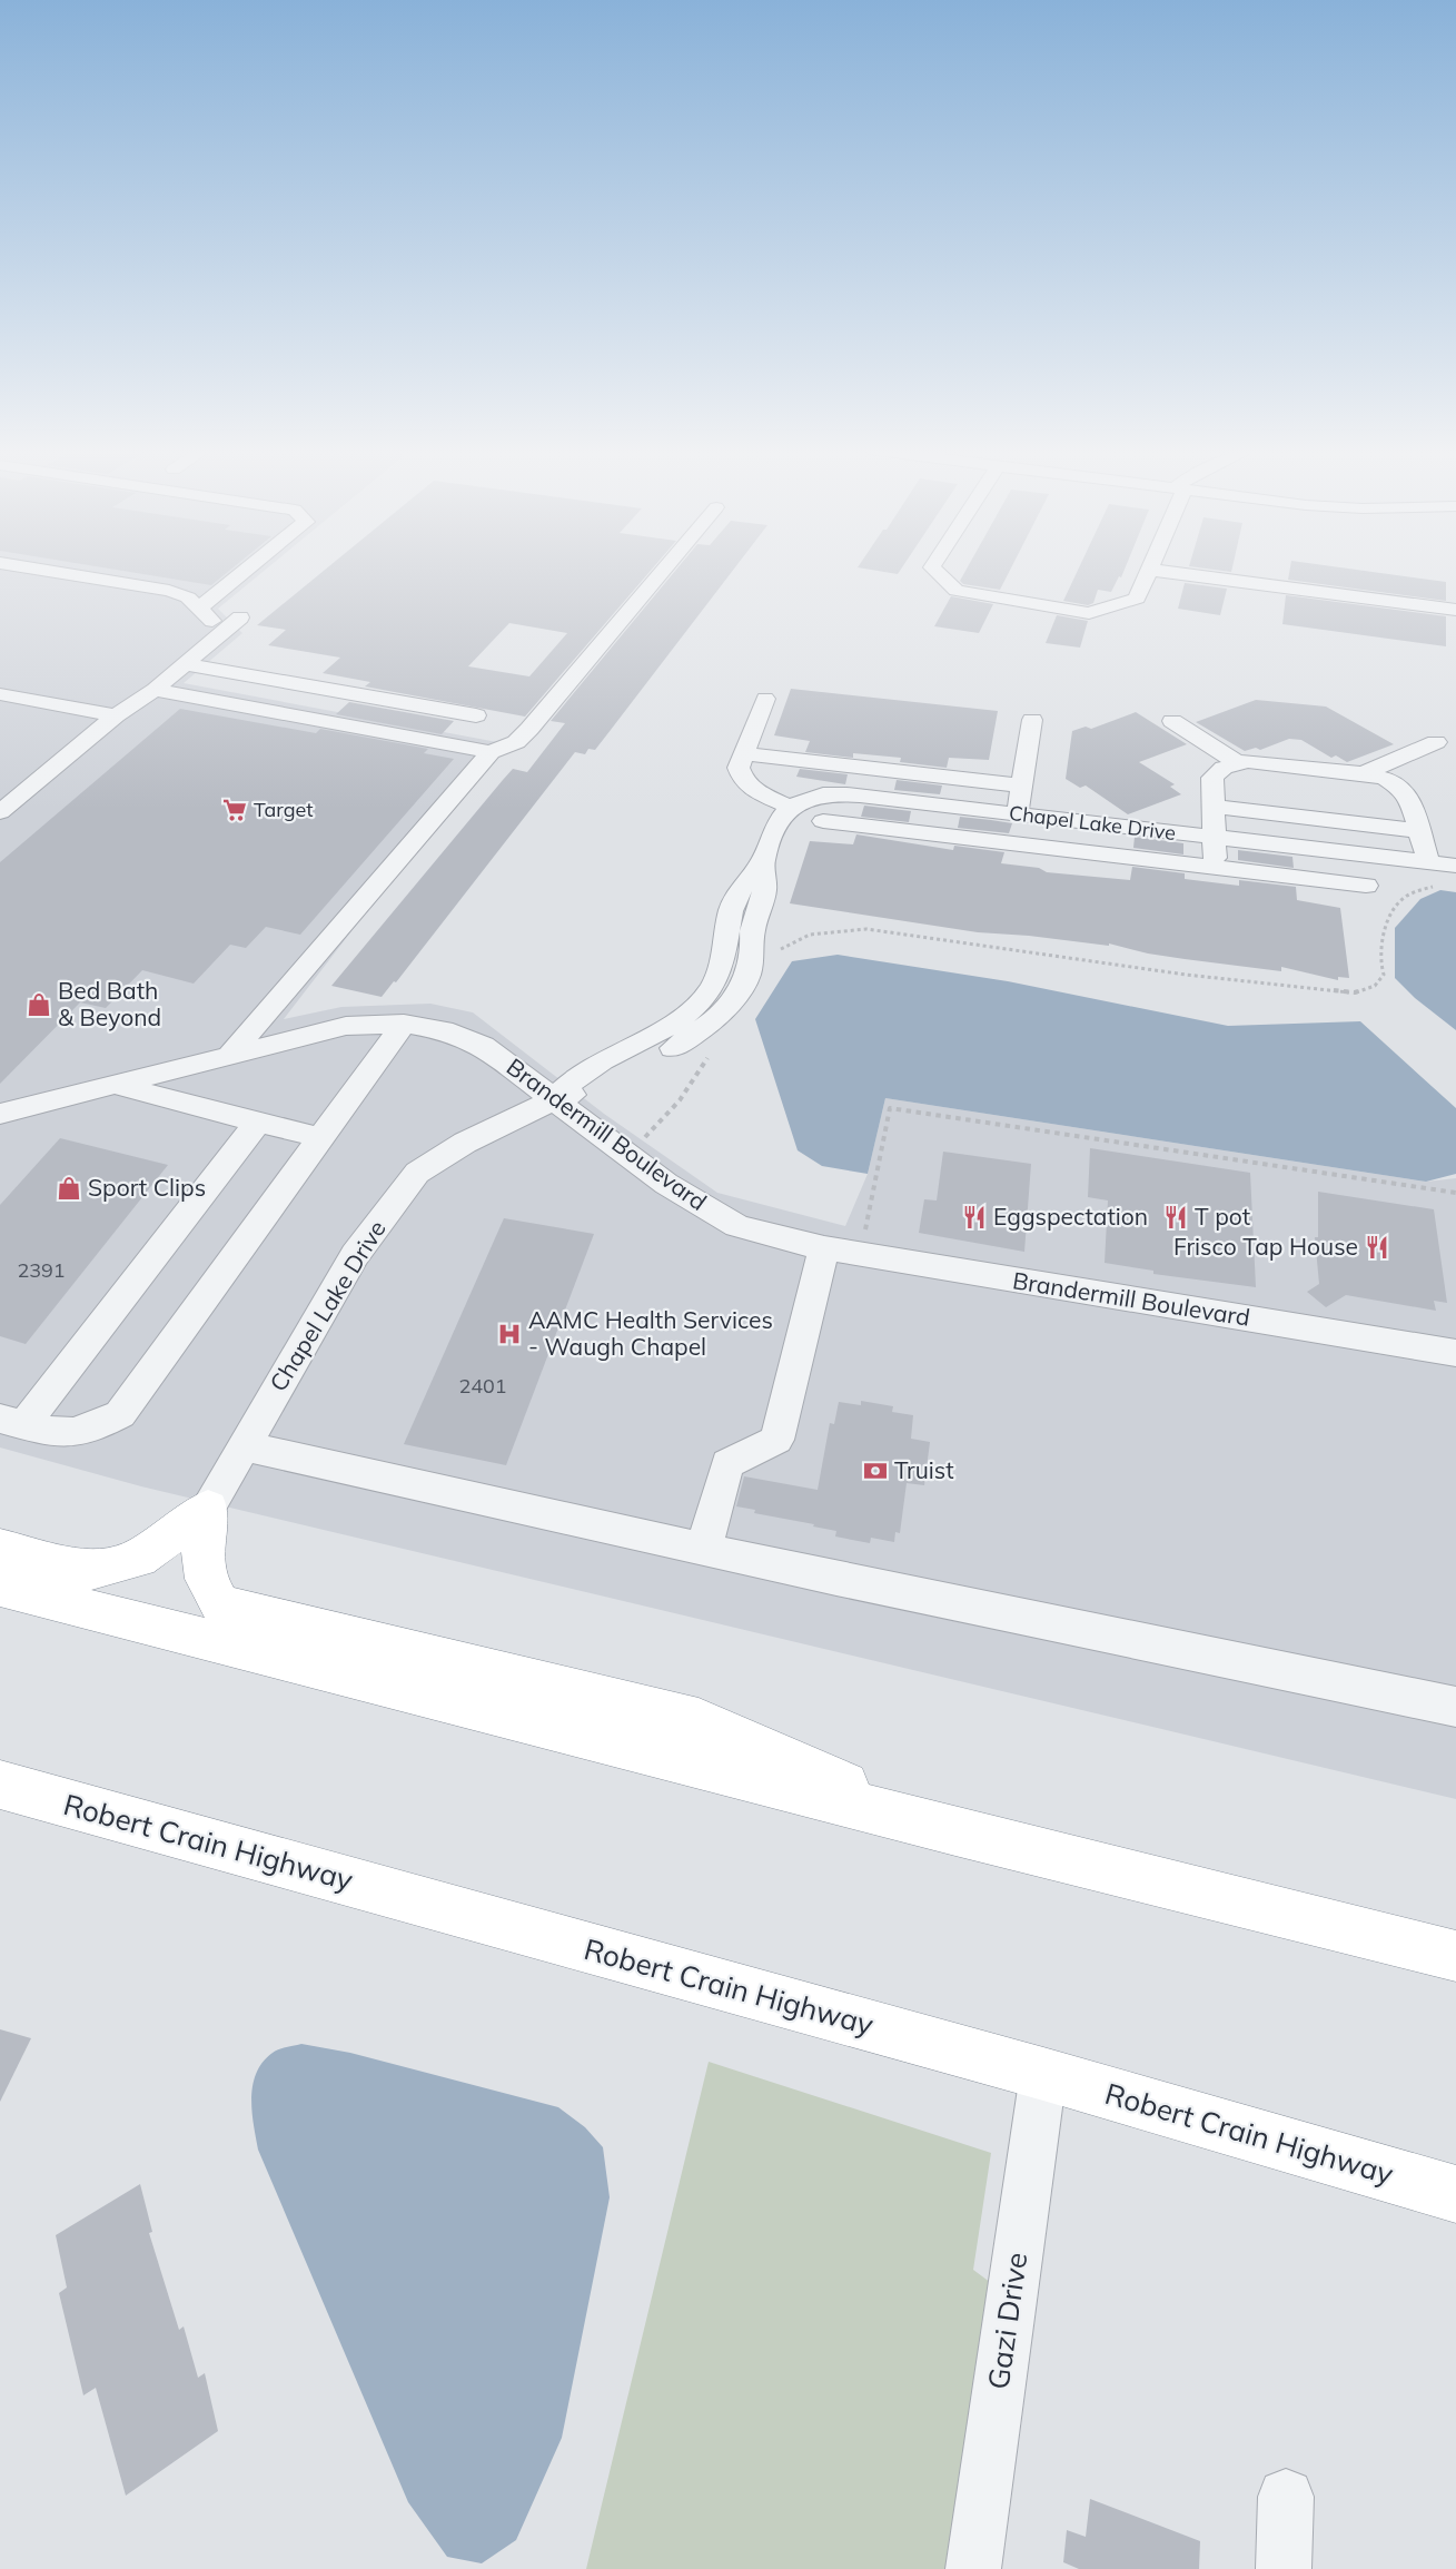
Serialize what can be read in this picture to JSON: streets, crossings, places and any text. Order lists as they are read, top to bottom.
{
  "streets": {
    "highway": ["Robert Crain Highway"],
    "street": ["Chapel Lake Drive", "Brandermill Boulevard", "Gazi Drive"]
  },
  "crossings": [
    ["Chapel Lake Drive", "Brandermill Boulevard"],
    ["Robert Crain Highway", "Gazi Drive"]
  ],
  "places": {
    "supermarket": ["Target"],
    "shop": ["Bed Bath & Beyond", "Sport Clips"],
    "restaurant": ["Eggspectation", "T pot", "Frisco Tap House"],
    "hospital": ["AAMC Health Services - Waugh Chapel"],
    "bank": ["Truist"]
  },
  "house_numbers": ["2391", "2401"]
}
